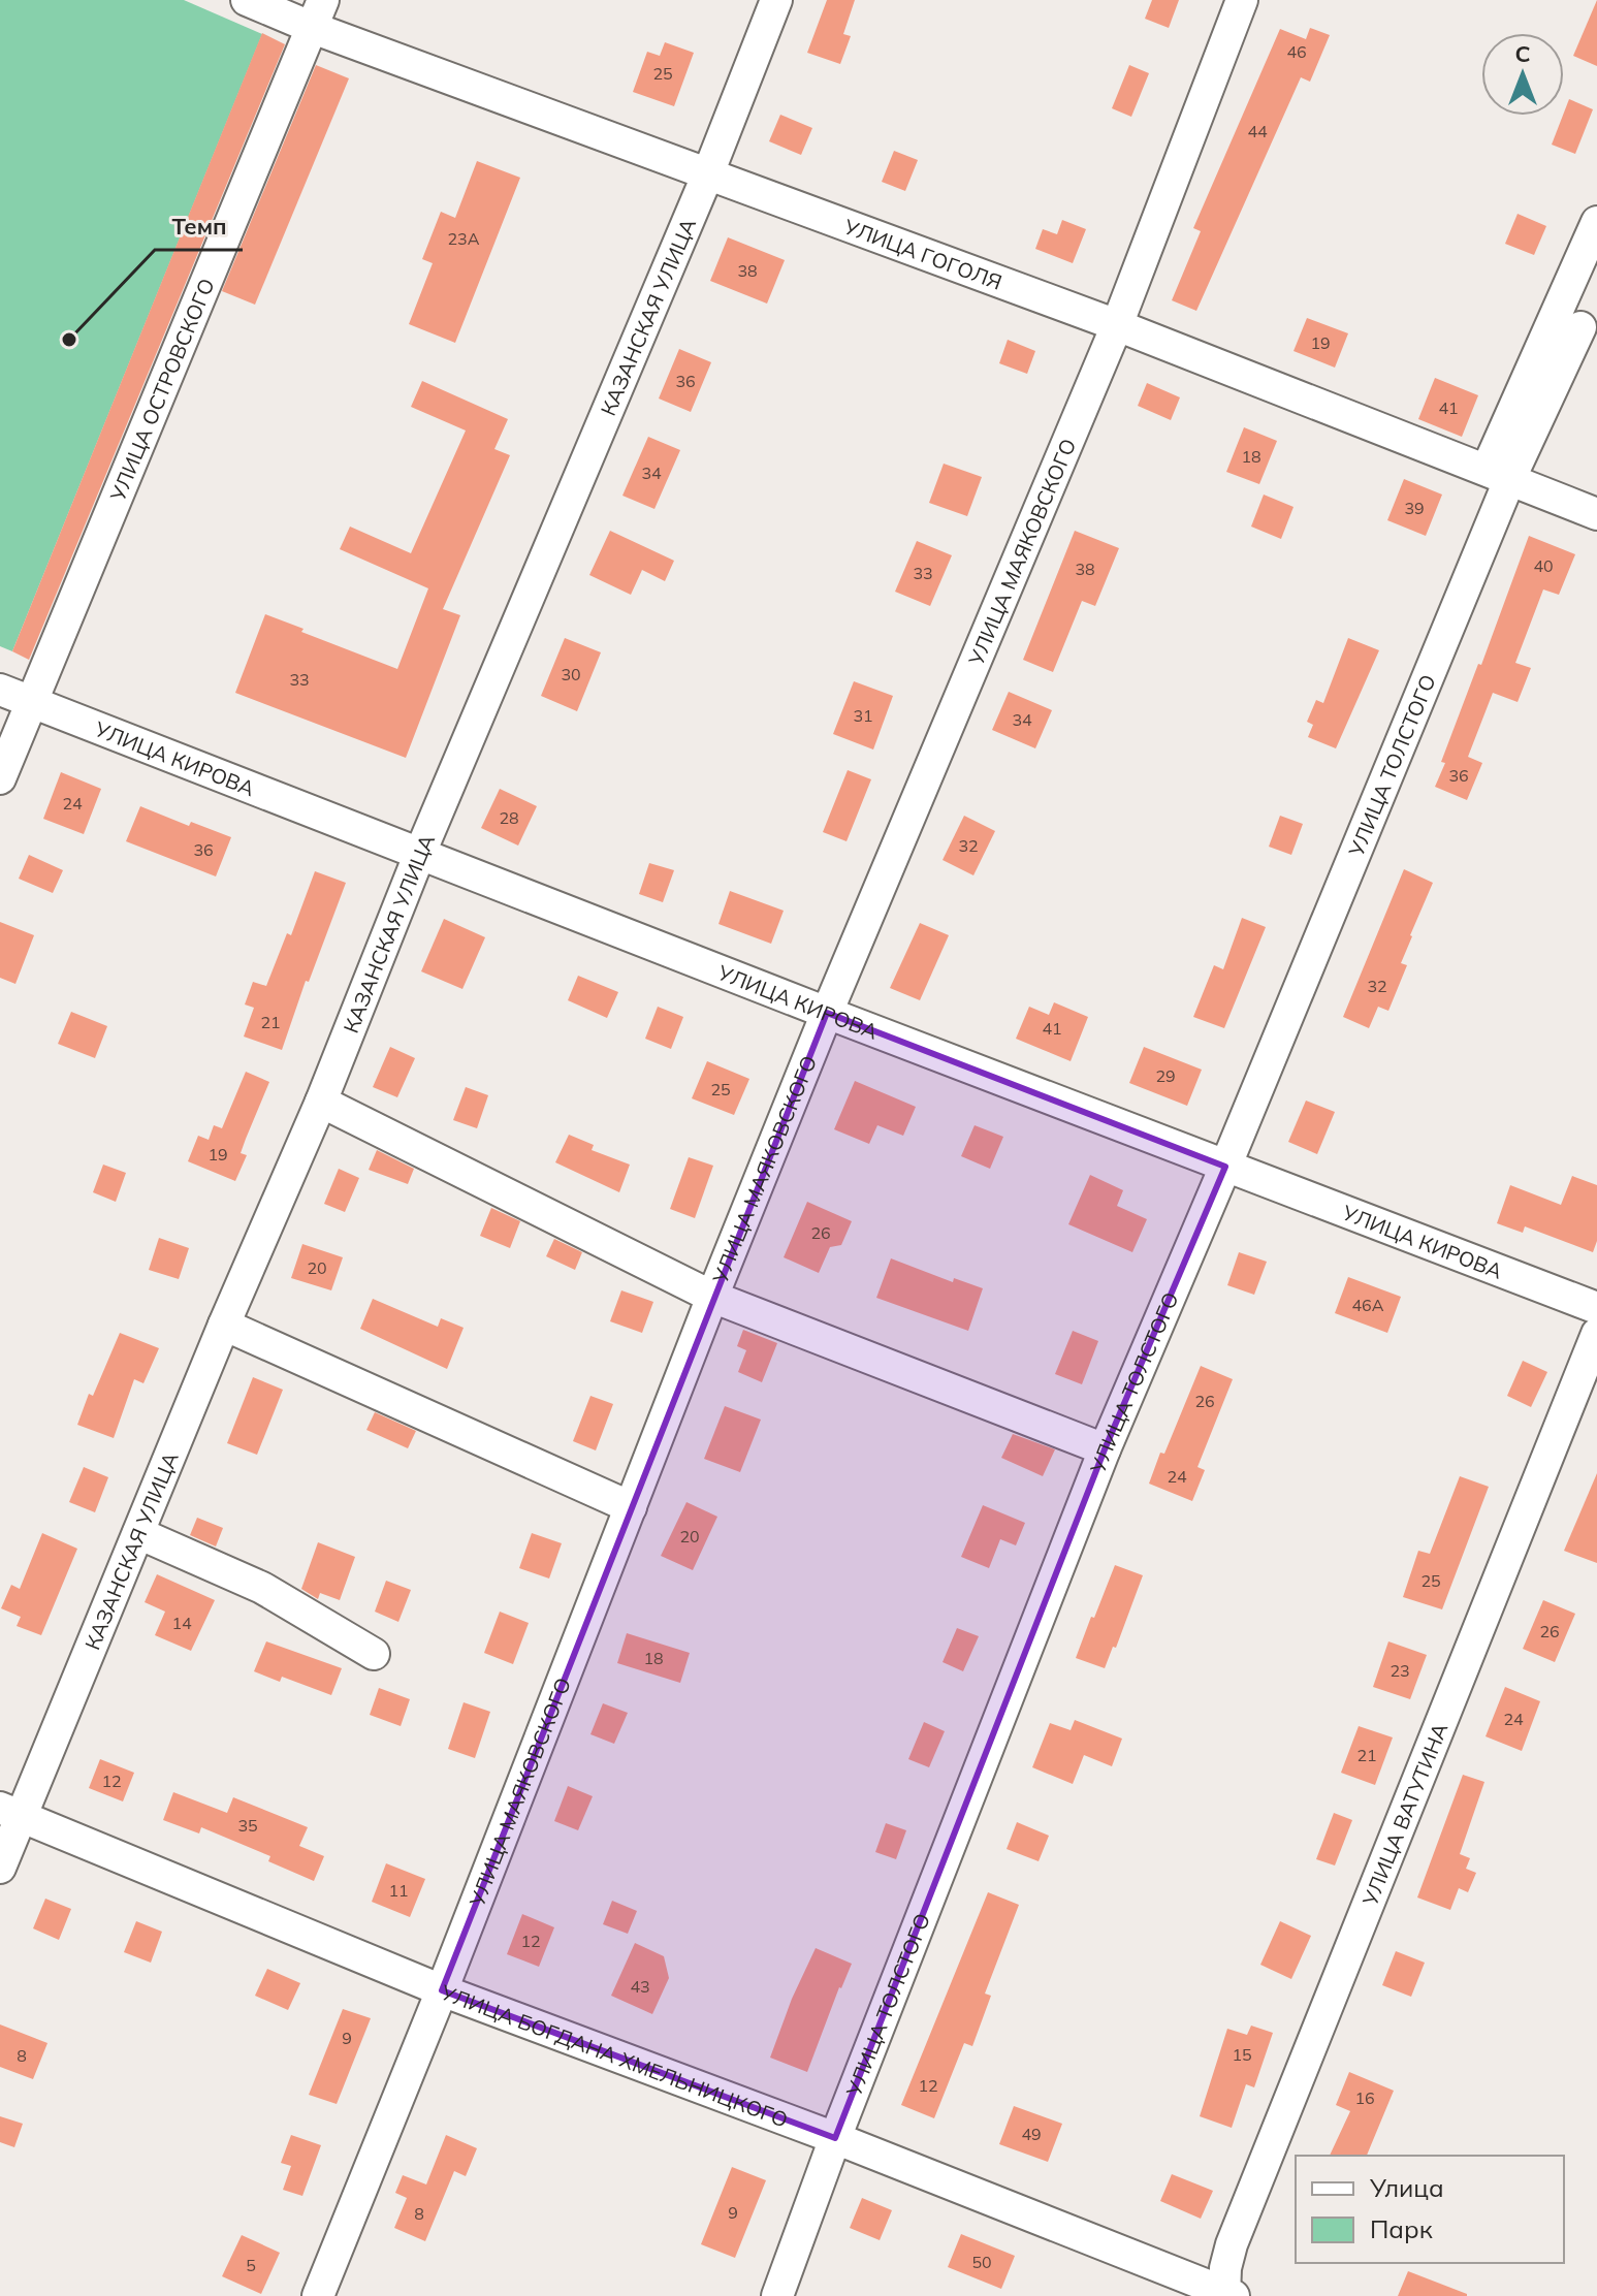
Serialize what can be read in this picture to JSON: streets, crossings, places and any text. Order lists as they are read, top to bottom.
{
  "streets": {
    "street": [
      "УЛИЦА ГОГОЛЯ",
      "КАЗАНСКАЯ УЛИЦА",
      "УЛИЦА ОСТРОВСКОГО",
      "УЛИЦА МАЯКОВСКОГО",
      "УЛИЦА КИРОВА",
      "УЛИЦА ТОЛСТОГО",
      "УЛИЦА ВАТУТИНА",
      "УЛИЦА БОГДАНА ХМЕЛЬНИЦКОГО"
    ]
  },
  "crossings": [
    ["УЛИЦА ГОГОЛЯ", "КАЗАНСКАЯ УЛИЦА"],
    ["УЛИЦА ГОГОЛЯ", "УЛИЦА ОСТРОВСКОГО"],
    ["УЛИЦА ГОГОЛЯ", "УЛИЦА МАЯКОВСКОГО"],
    ["УЛИЦА ГОГОЛЯ", "УЛИЦА ТОЛСТОГО"],
    ["КАЗАНСКАЯ УЛИЦА", "УЛИЦА КИРОВА"],
    ["КАЗАНСКАЯ УЛИЦА", "УЛИЦА БОГДАНА ХМЕЛЬНИЦКОГО"],
    ["УЛИЦА ОСТРОВСКОГО", "УЛИЦА КИРОВА"],
    ["УЛИЦА МАЯКОВСКОГО", "УЛИЦА КИРОВА"],
    ["УЛИЦА МАЯКОВСКОГО", "УЛИЦА БОГДАНА ХМЕЛЬНИЦКОГО"],
    ["УЛИЦА КИРОВА", "УЛИЦА ТОЛСТОГО"],
    ["УЛИЦА ТОЛСТОГО", "УЛИЦА БОГДАНА ХМЕЛЬНИЦКОГО"],
    ["УЛИЦА ВАТУТИНА", "УЛИЦА БОГДАНА ХМЕЛЬНИЦКОГО"]
  ],
  "places": ["Темп"],
  "house_numbers": [
    "46",
    "25",
    "44",
    "23А",
    "38",
    "19",
    "36",
    "41",
    "18",
    "34",
    "39",
    "40",
    "38",
    "33",
    "30",
    "33",
    "31",
    "34",
    "36",
    "24",
    "28",
    "32",
    "36",
    "32",
    "21",
    "41",
    "29",
    "25",
    "19",
    "26",
    "20",
    "46А",
    "26",
    "24",
    "20",
    "25",
    "14",
    "26",
    "18",
    "23",
    "24",
    "21",
    "12",
    "35",
    "11",
    "12",
    "43",
    "9",
    "15",
    "8",
    "12",
    "16",
    "49",
    "9",
    "8",
    "50",
    "5"
  ],
  "legend": ["Улица", "Парк"],
  "north": "top"
}
